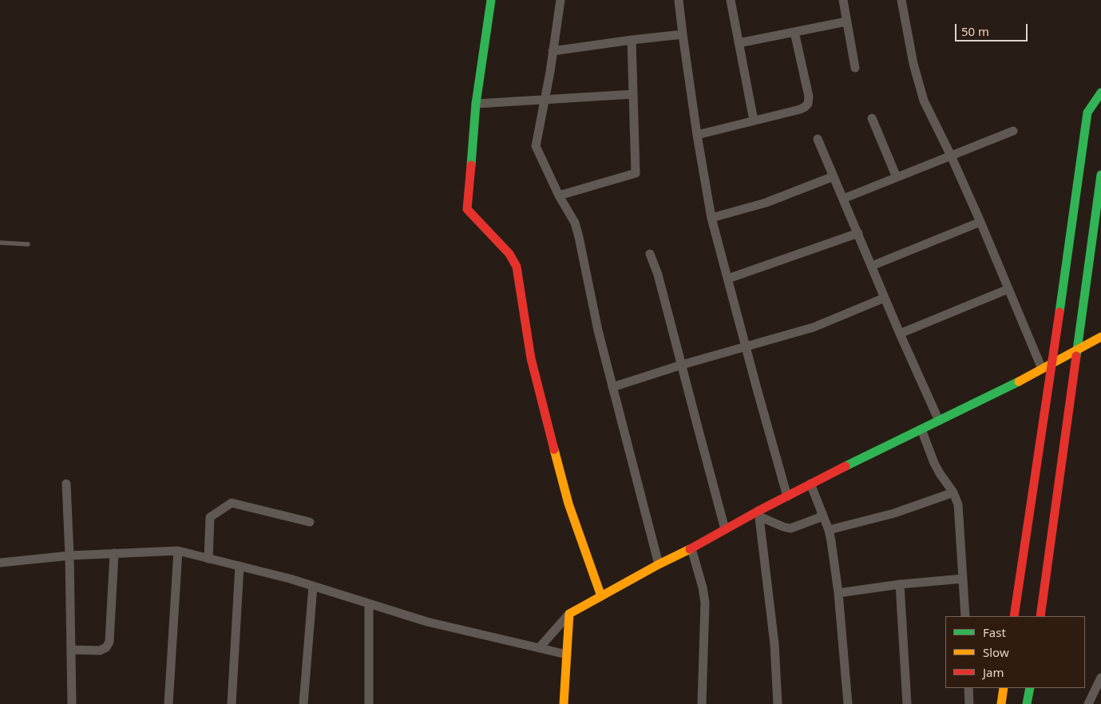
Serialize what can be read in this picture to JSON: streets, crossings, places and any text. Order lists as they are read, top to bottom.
{
  "legend": ["Fast", "Slow", "Jam"],
  "scale_bar": "50 m"
}
